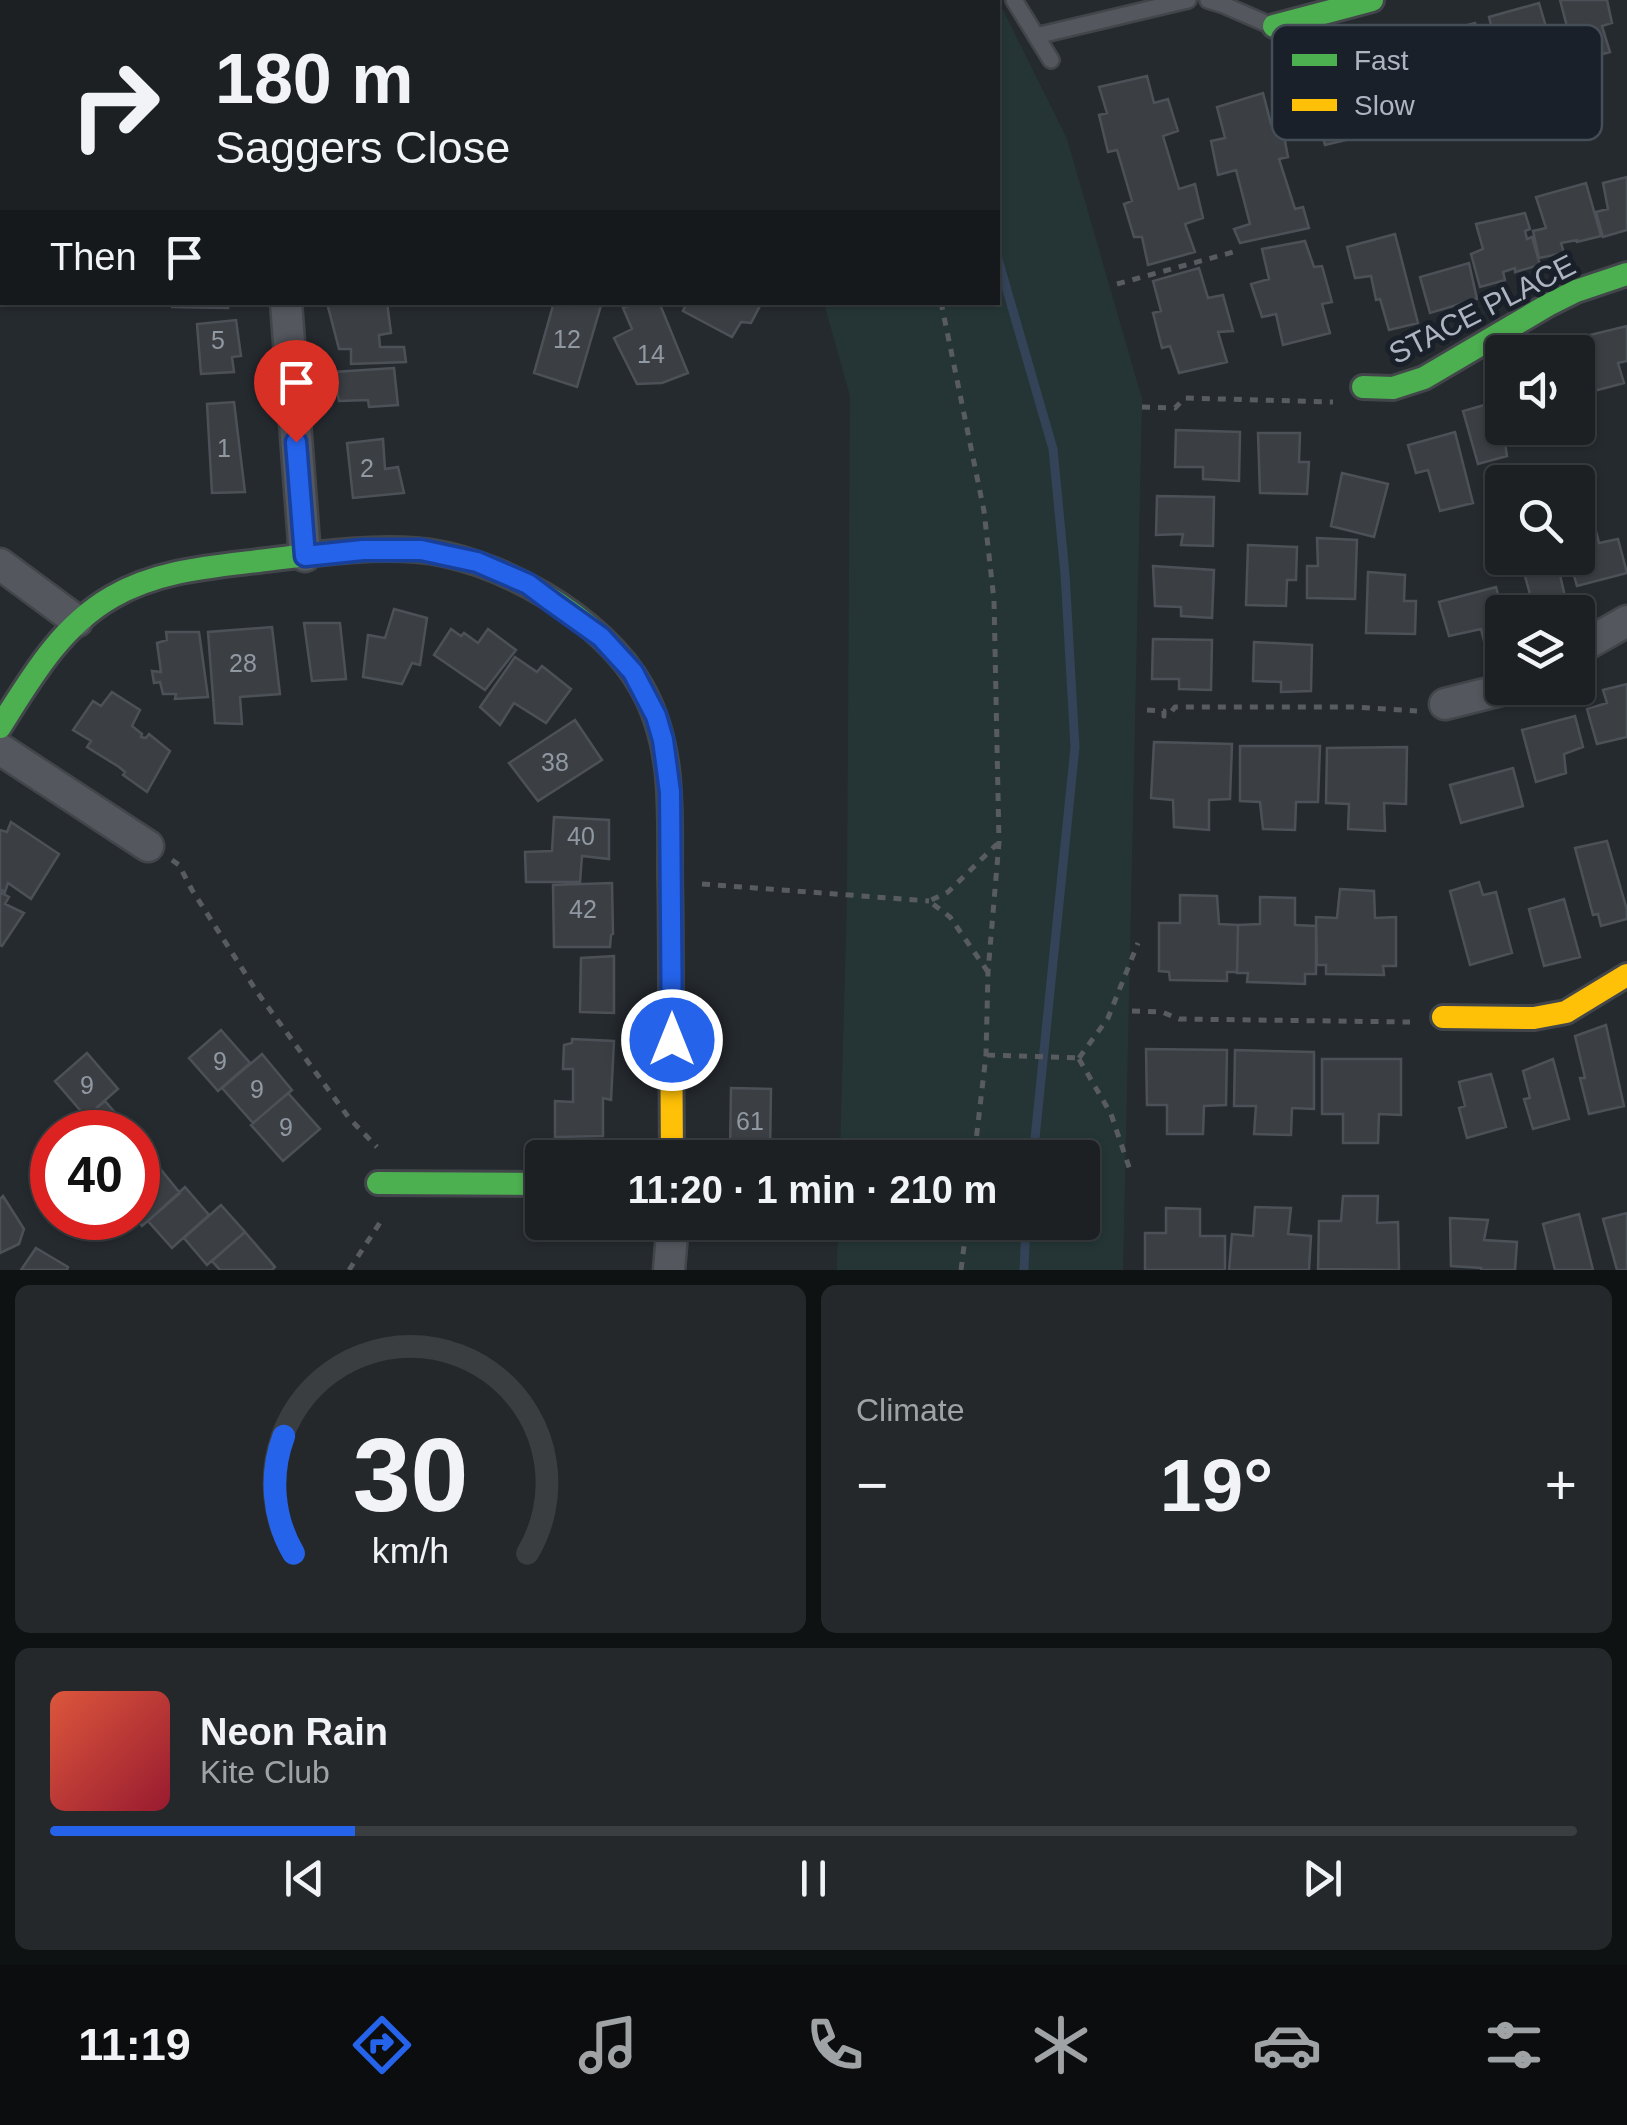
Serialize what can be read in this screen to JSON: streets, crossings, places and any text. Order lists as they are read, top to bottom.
{
  "streets": {
    "street": ["STACE PLACE"]
  },
  "house_numbers": [
    "12",
    "5",
    "14",
    "1",
    "2",
    "28",
    "38",
    "40",
    "42",
    "9",
    "9",
    "9",
    "61",
    "9"
  ],
  "legend": ["Fast", "Slow"],
  "page": {
    "turn": ["180 m", "Saggers Close"],
    "then": "Then",
    "limit": "40",
    "trip": "11:20 · 1 min · 210 m",
    "tile": "Climate",
    "heat": ["−", "19°", "+"],
    "song": ["Neon Rain", "Kite Club"],
    "tabs": "11:19",
    "gauge": ["30", "km/h"]
  }
}
